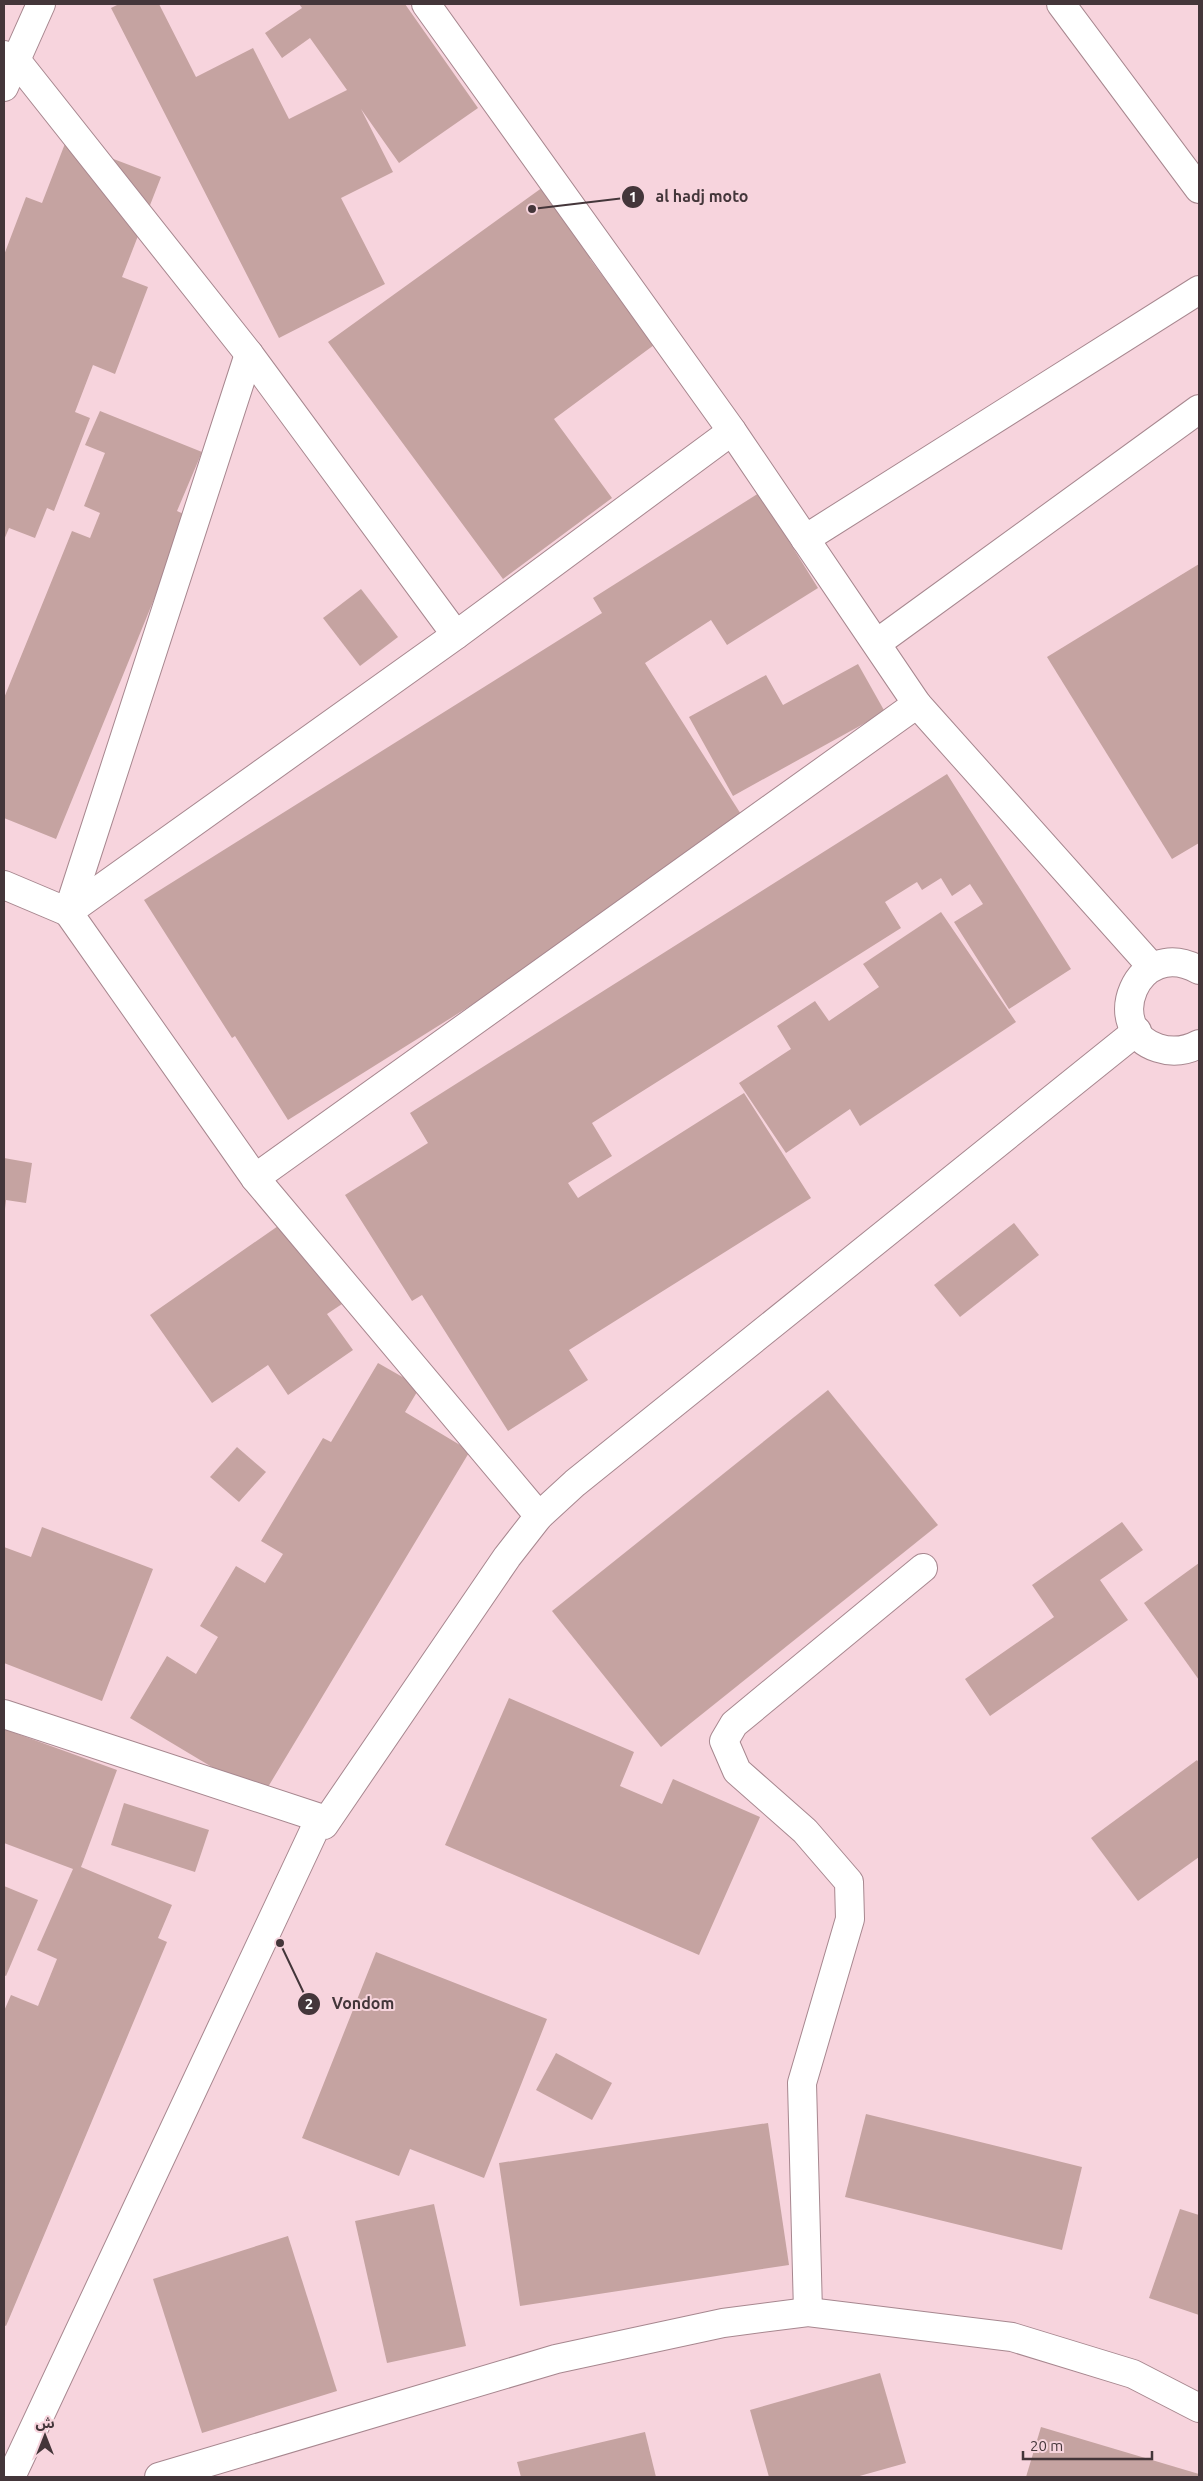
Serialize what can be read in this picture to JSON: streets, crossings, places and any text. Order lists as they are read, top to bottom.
{
  "places": ["al hadj moto", "Vondom"],
  "scale_bar": "20 m",
  "north": "top"
}
